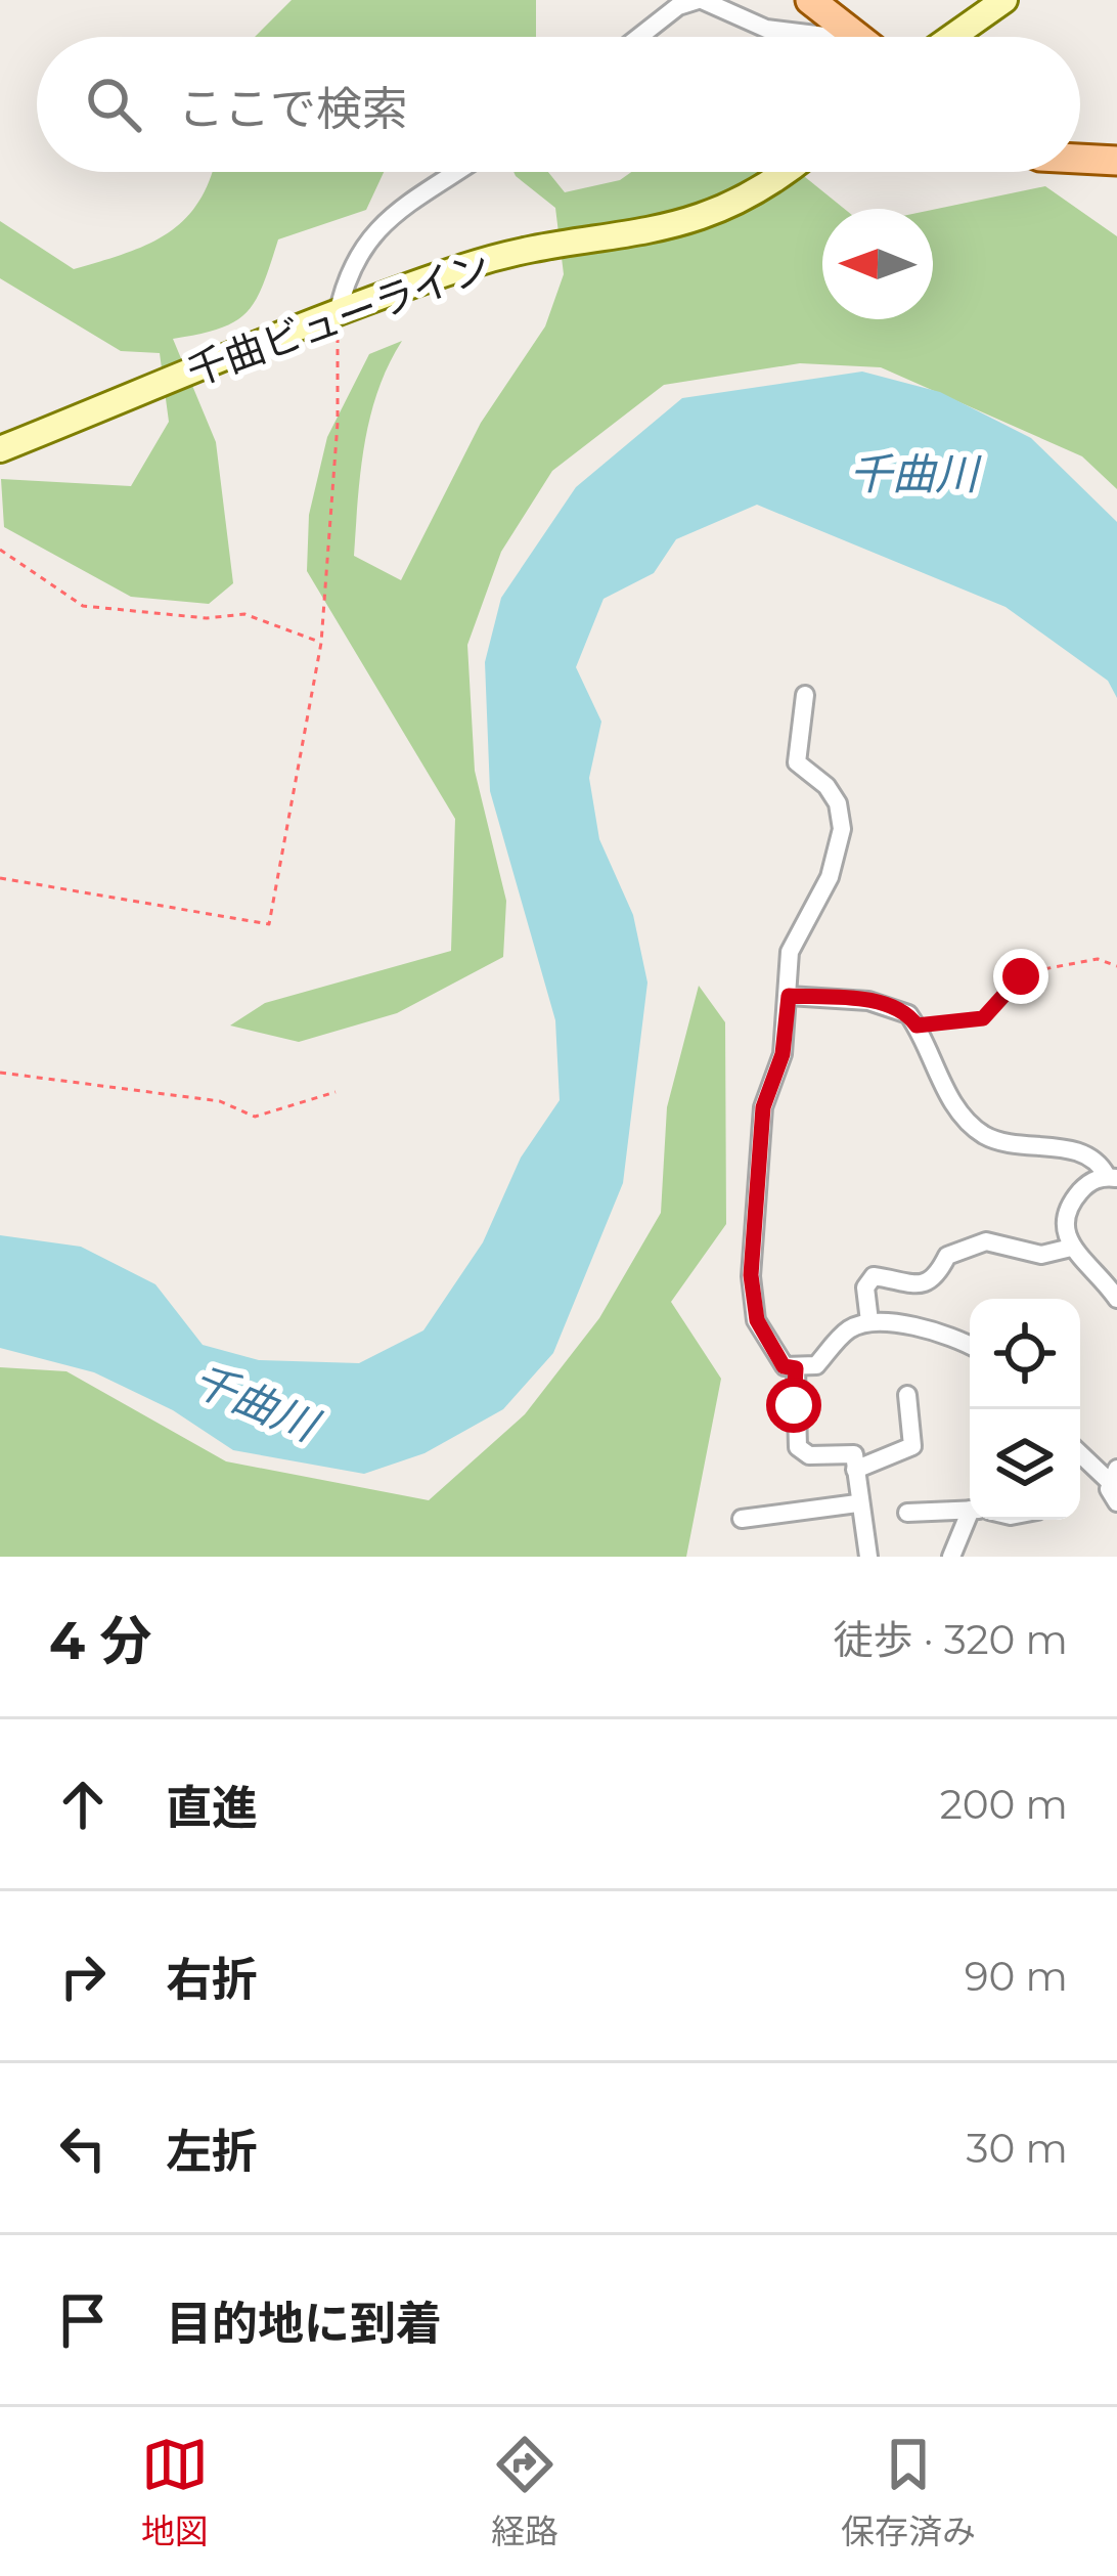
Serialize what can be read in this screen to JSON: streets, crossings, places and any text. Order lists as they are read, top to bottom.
{
  "streets": {
    "street": ["千曲ビューライン"]
  },
  "water": ["千曲川"],
  "north": "left",
  "page": {
    "search": "ここで検索",
    "heading": ["4 分", "徒歩 · 320 m"],
    "list": [
      ["直進", "200 m"],
      ["右折", "90 m"],
      ["左折", "30 m"],
      "目的地に到着"
    ],
    "nav": ["地図", "経路", "保存済み"]
  }
}
